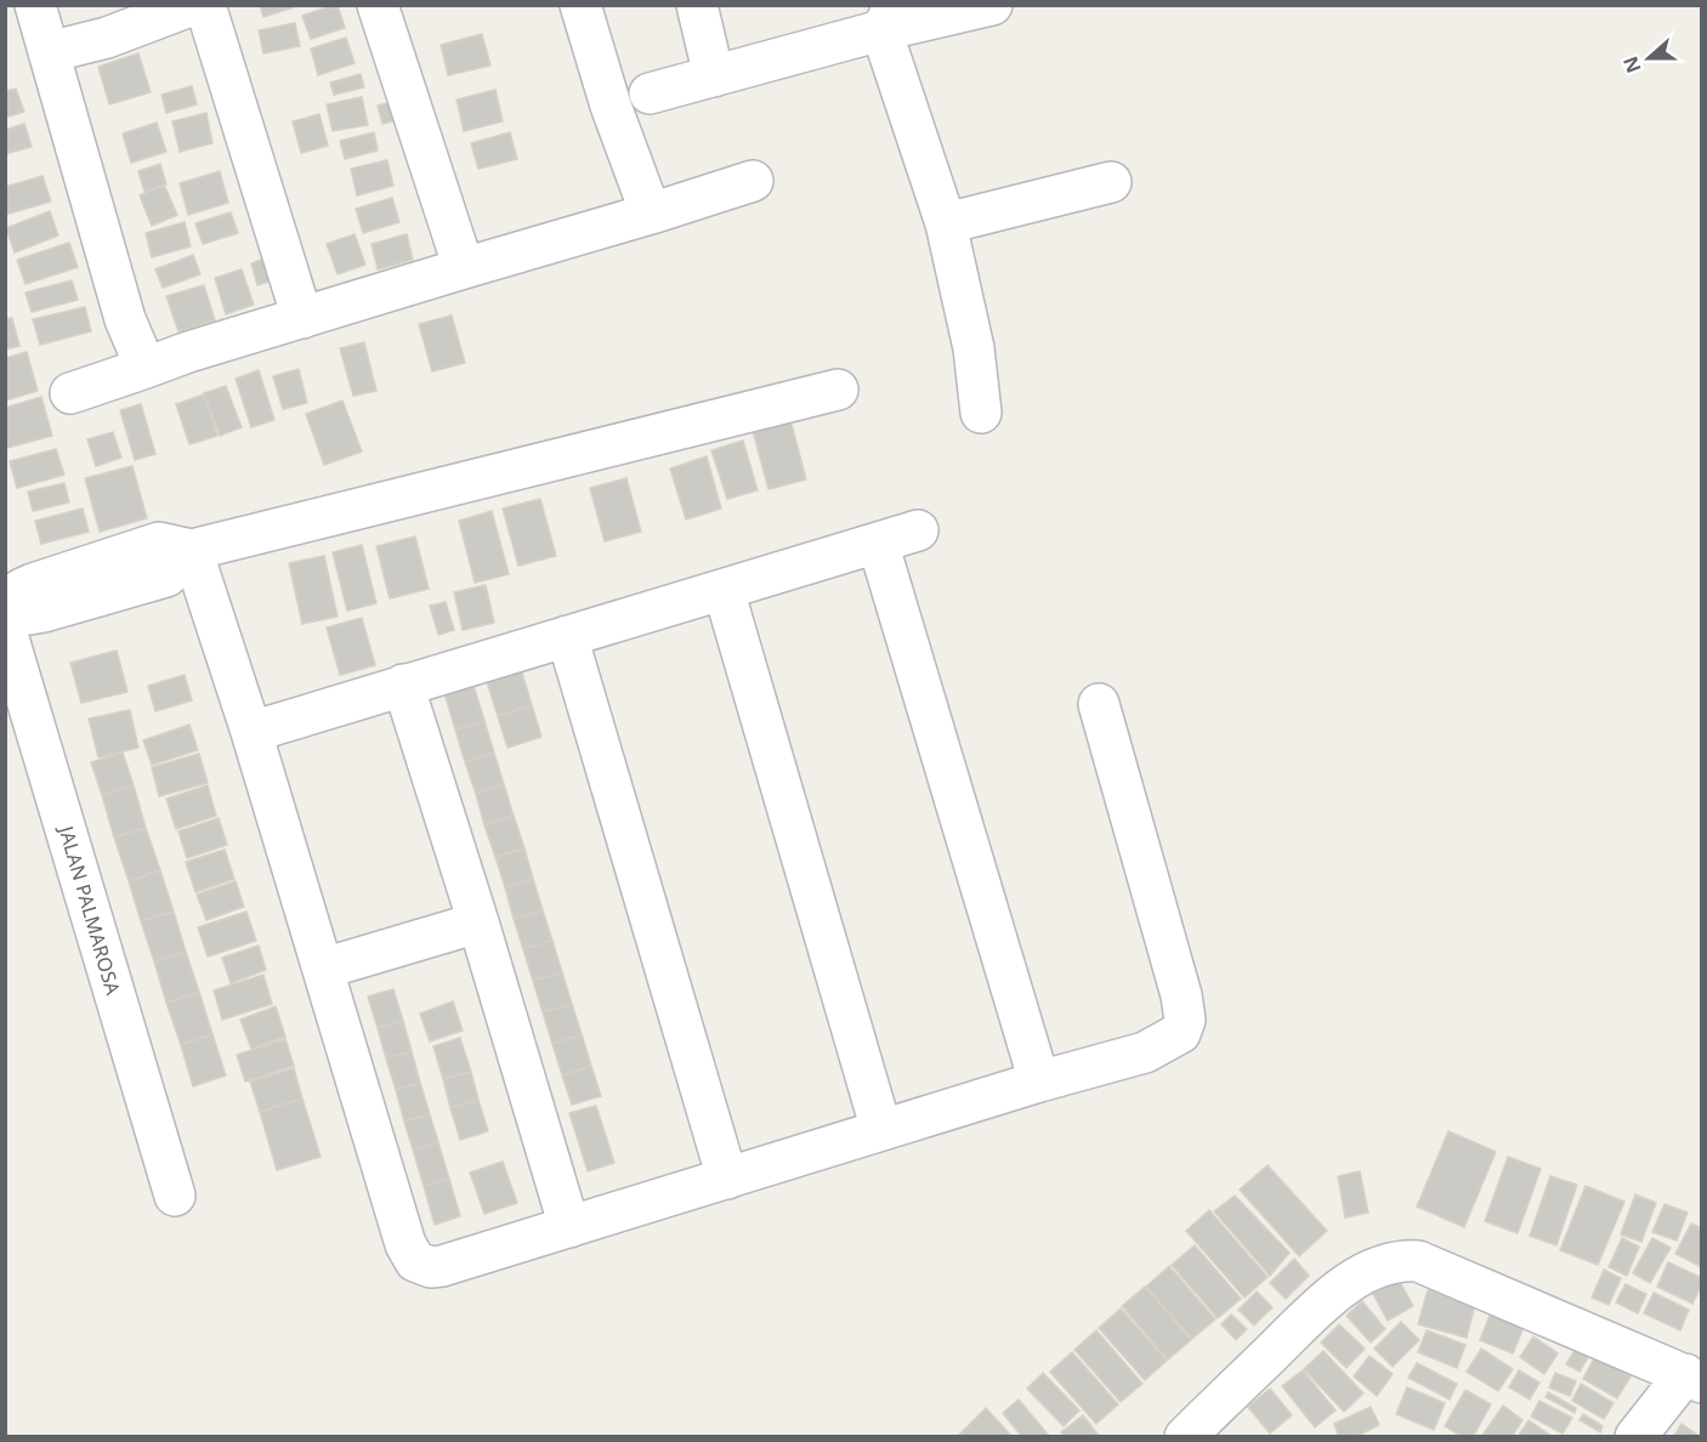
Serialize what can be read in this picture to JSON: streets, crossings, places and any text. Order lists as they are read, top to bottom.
{
  "streets": {
    "street": ["JALAN PALMAROSA"]
  },
  "north": "left"
}
